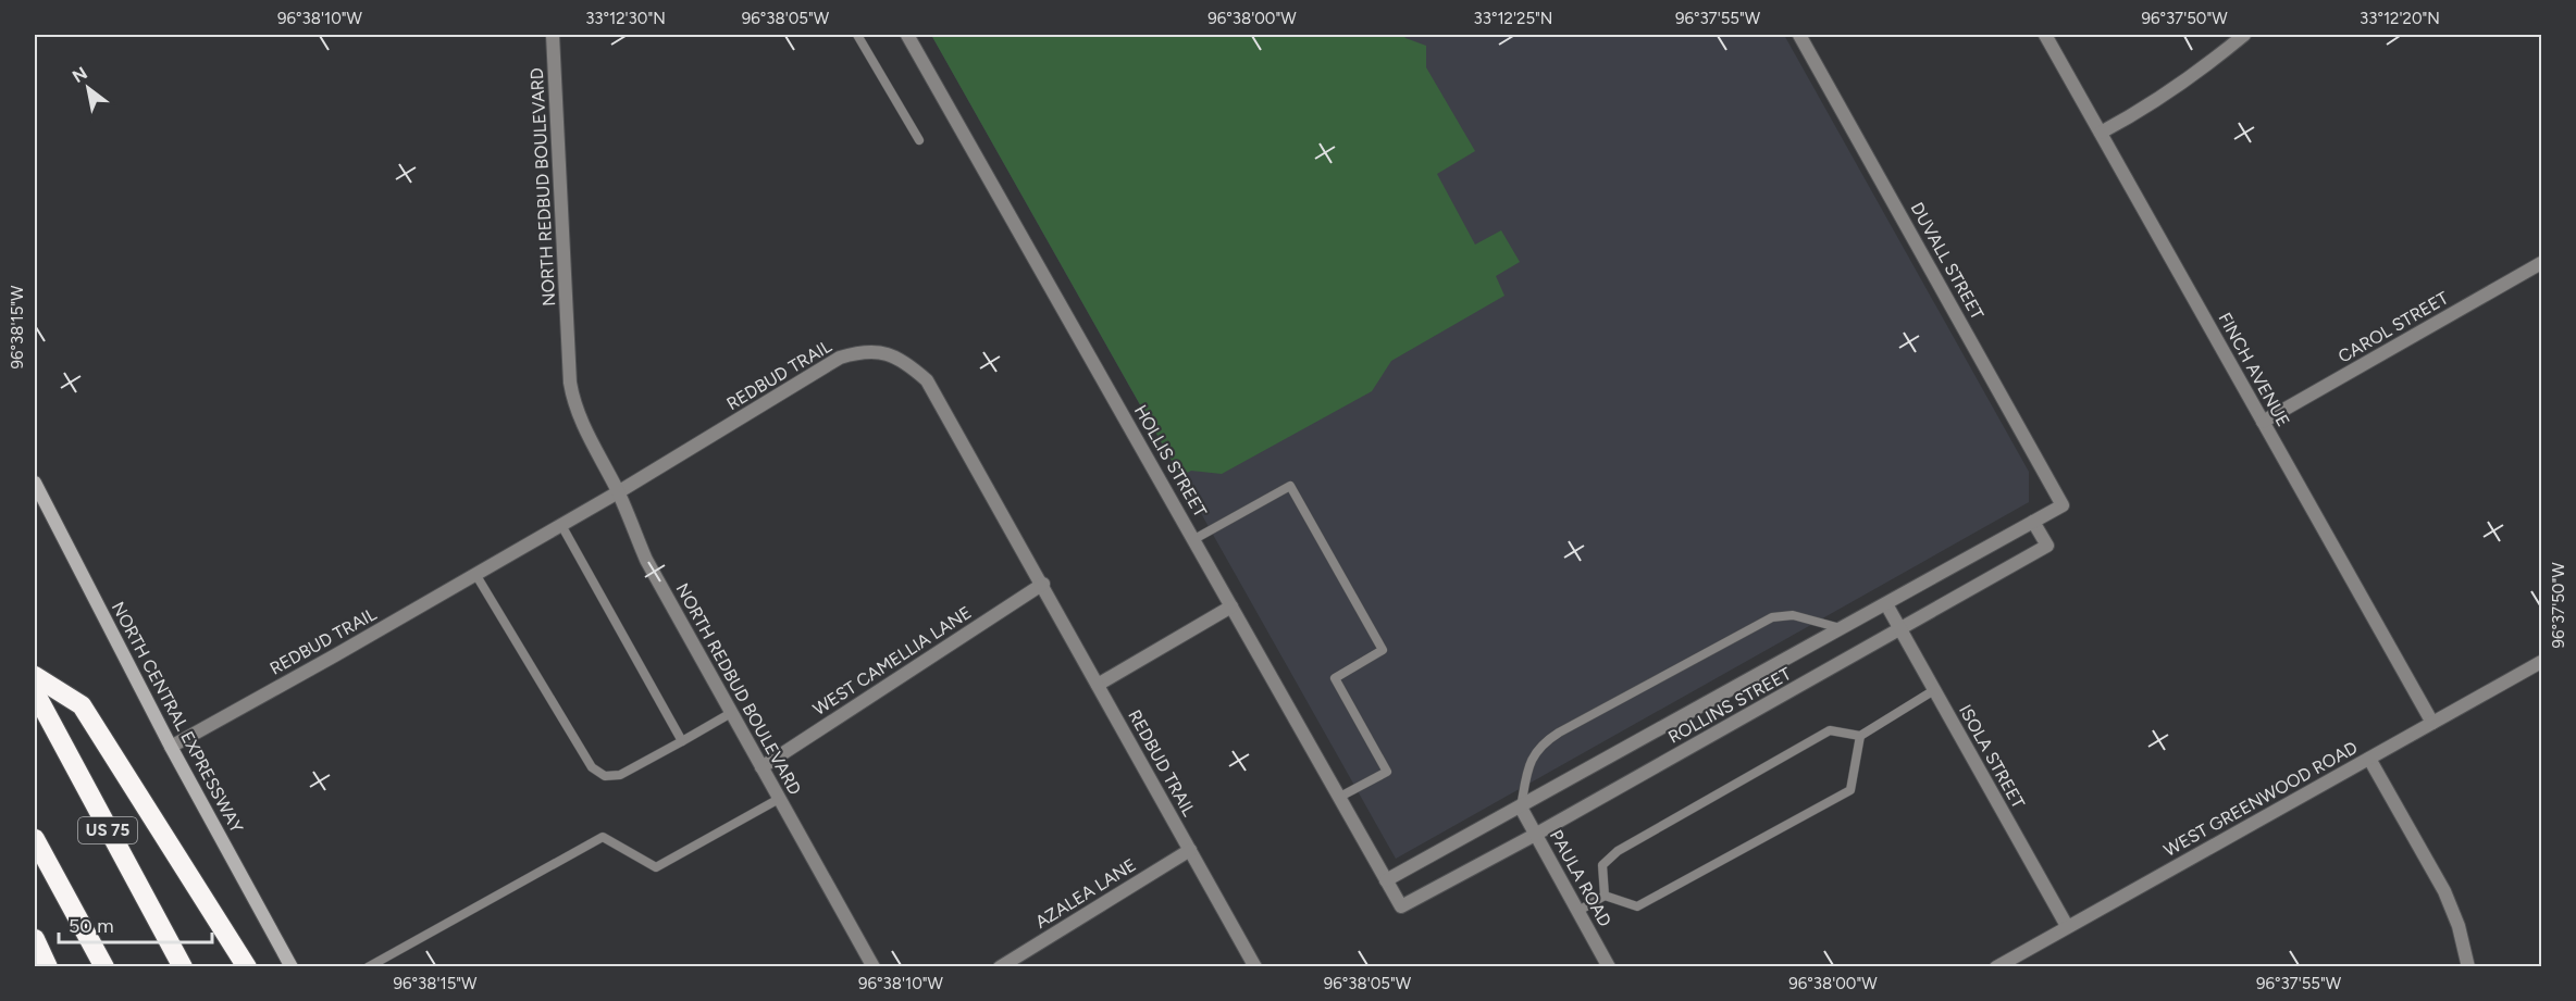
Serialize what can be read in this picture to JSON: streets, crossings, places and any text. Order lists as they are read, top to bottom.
{
  "streets": {
    "highway": ["US 75"],
    "main road": ["NORTH CENTRAL EXPRESSWAY"],
    "street": [
      "NORTH REDBUD BOULEVARD",
      "DUVALL STREET",
      "CAROL STREET",
      "FINCH AVENUE",
      "REDBUD TRAIL",
      "HOLLIS STREET",
      "WEST CAMELLIA LANE",
      "ROLLINS STREET",
      "ISOLA STREET",
      "WEST GREENWOOD ROAD",
      "PAULA ROAD",
      "AZALEA LANE"
    ]
  },
  "crossings": [
    ["NORTH REDBUD BOULEVARD", "REDBUD TRAIL"],
    ["NORTH REDBUD BOULEVARD", "WEST CAMELLIA LANE"],
    ["DUVALL STREET", "ROLLINS STREET"],
    ["CAROL STREET", "FINCH AVENUE"],
    ["FINCH AVENUE", "WEST GREENWOOD ROAD"],
    ["REDBUD TRAIL", "WEST CAMELLIA LANE"],
    ["REDBUD TRAIL", "NORTH CENTRAL EXPRESSWAY"],
    ["REDBUD TRAIL", "AZALEA LANE"],
    ["HOLLIS STREET", "ROLLINS STREET"],
    ["ROLLINS STREET", "ISOLA STREET"],
    ["ROLLINS STREET", "PAULA ROAD"],
    ["ISOLA STREET", "WEST GREENWOOD ROAD"]
  ],
  "scale_bar": "50 m",
  "north": "top left",
  "coordinates": [
    "96°38'10\"W",
    "33°12'30\"N",
    "96°38'05\"W",
    "96°38'00\"W",
    "33°12'25\"N",
    "96°37'55\"W",
    "96°37'50\"W",
    "33°12'20\"N",
    "96°38'15\"W"
  ]
}
